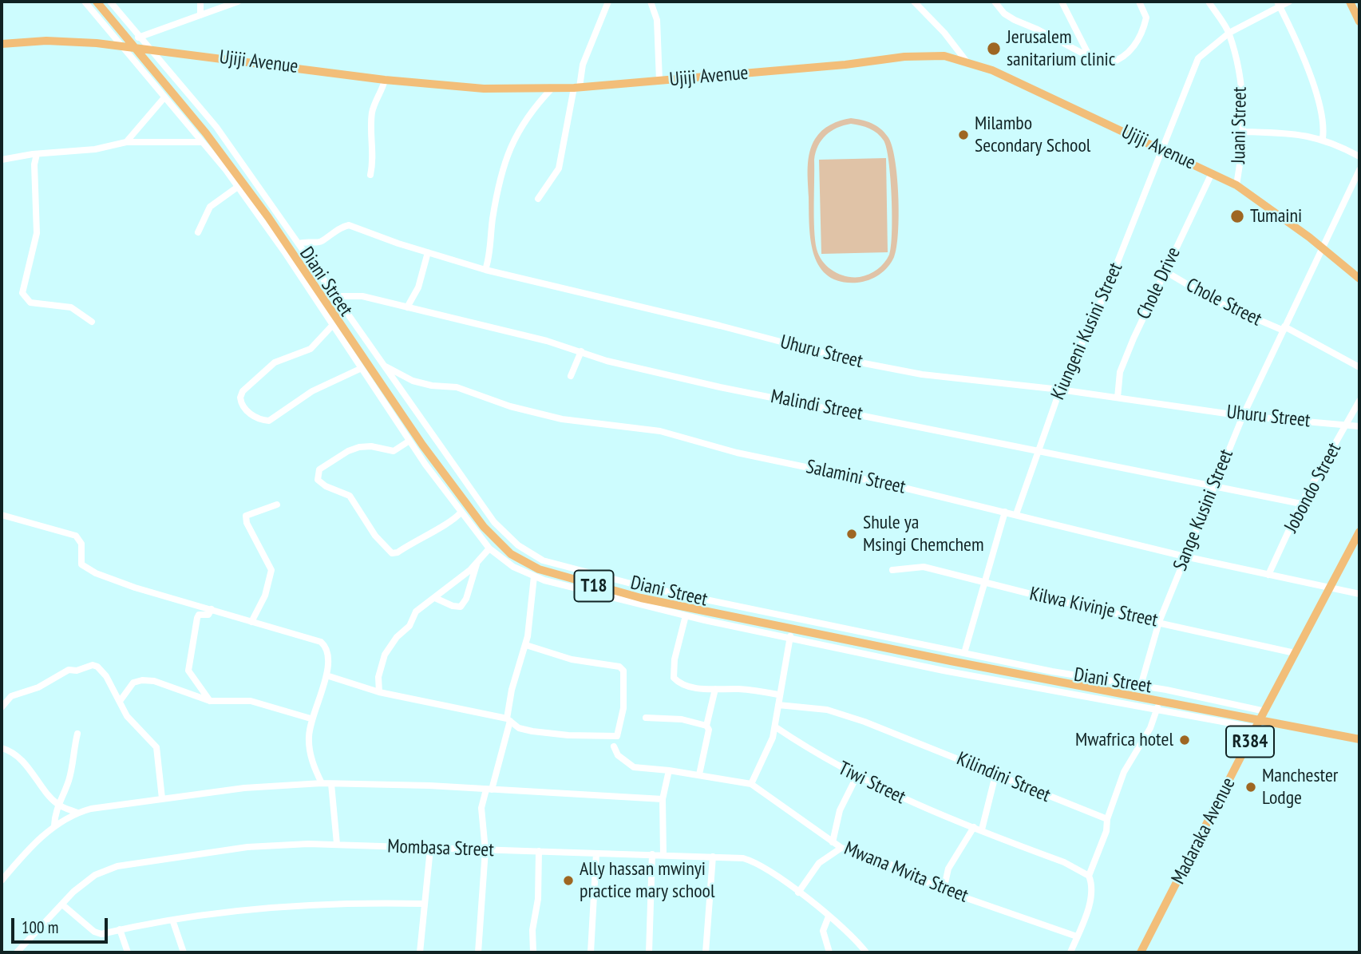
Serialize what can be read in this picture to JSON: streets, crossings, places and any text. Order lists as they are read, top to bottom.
{
  "streets": {
    "main road": [
      "Ujiji Avenue",
      "T18",
      "R384",
      "Madaraka Avenue"
    ],
    "street": [
      "Juani Street",
      "Diani Street",
      "Chole Drive",
      "Chole Street",
      "Kiungeni Kusini Street",
      "Uhuru Street",
      "Malindi Street",
      "Salamini Street",
      "Jobondo Street",
      "Sange Kusini Street",
      "Kilwa Kivinje Street",
      "Kilindini Street",
      "Tiwi Street",
      "Mombasa Street",
      "Mwana Mvita Street"
    ]
  },
  "crossings": [
    ["Ujiji Avenue", "Juani Street"],
    ["Ujiji Avenue", "Diani Street"],
    ["Ujiji Avenue", "Chole Drive"],
    ["Ujiji Avenue", "Kiungeni Kusini Street"],
    ["Ujiji Avenue", "Sange Kusini Street"],
    ["Ujiji Avenue", "T18"],
    ["Juani Street", "Kiungeni Kusini Street"],
    ["Diani Street", "Uhuru Street"],
    ["Diani Street", "Malindi Street"],
    ["Diani Street", "Salamini Street"],
    ["Diani Street", "Sange Kusini Street"],
    ["Diani Street", "T18"],
    ["Diani Street", "Madaraka Avenue"],
    ["Chole Drive", "Chole Street"],
    ["Chole Drive", "Uhuru Street"],
    ["Chole Street", "Sange Kusini Street"],
    ["Kiungeni Kusini Street", "Uhuru Street"],
    ["Kiungeni Kusini Street", "Malindi Street"],
    ["Kiungeni Kusini Street", "Salamini Street"],
    ["Uhuru Street", "Jobondo Street"],
    ["Uhuru Street", "Sange Kusini Street"],
    ["Malindi Street", "Jobondo Street"],
    ["Malindi Street", "Sange Kusini Street"],
    ["Salamini Street", "Jobondo Street"],
    ["Salamini Street", "Sange Kusini Street"],
    ["Salamini Street", "Madaraka Avenue"],
    ["Sange Kusini Street", "Kilwa Kivinje Street"],
    ["T18", "Madaraka Avenue"],
    ["Kilwa Kivinje Street", "Madaraka Avenue"]
  ],
  "places": [
    "Jerusalem sanitarium clinic",
    "Milambo Secondary School",
    "Tumaini",
    "Shule ya Msingi Chemchem",
    "Mwafrica hotel",
    "Manchester Lodge",
    "Ally hassan mwinyi practice mary school"
  ],
  "scale_bar": "100 m"
}
